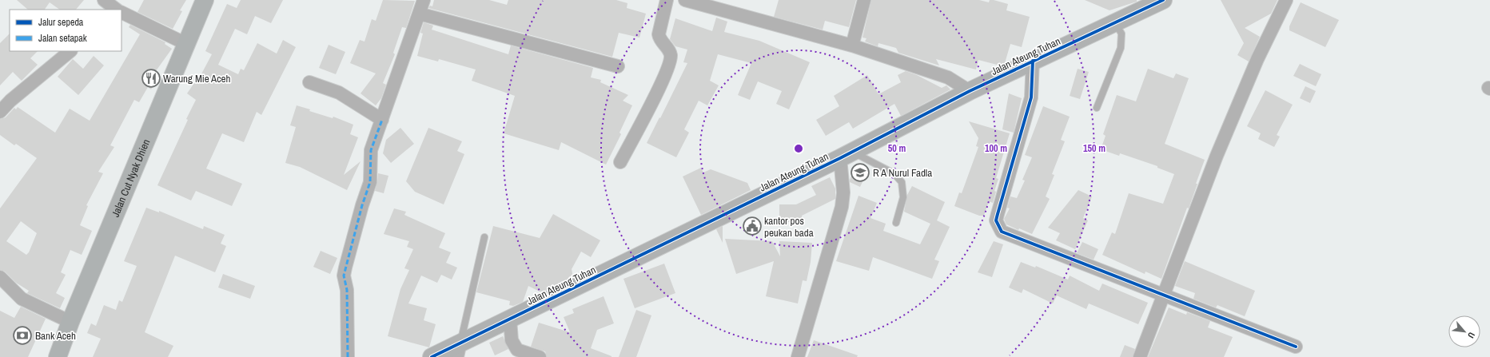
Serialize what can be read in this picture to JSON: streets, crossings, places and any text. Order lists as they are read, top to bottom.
{
  "streets": {
    "highway": ["Jalan Cut Nyak Dhien"],
    "street": ["Jalan Ateung Tuhan"]
  },
  "places": {
    "restaurant": ["Warung Mie Aceh"],
    "school or university": ["R A Nurul Fadla"],
    "public building": ["kantor pos peukan bada"],
    "bank": ["Bank Aceh"]
  },
  "legend": ["Jalur sepeda", "Jalan setapak"],
  "north": "bottom right",
  "rings": ["50 m", "100 m", "150 m"]
}
